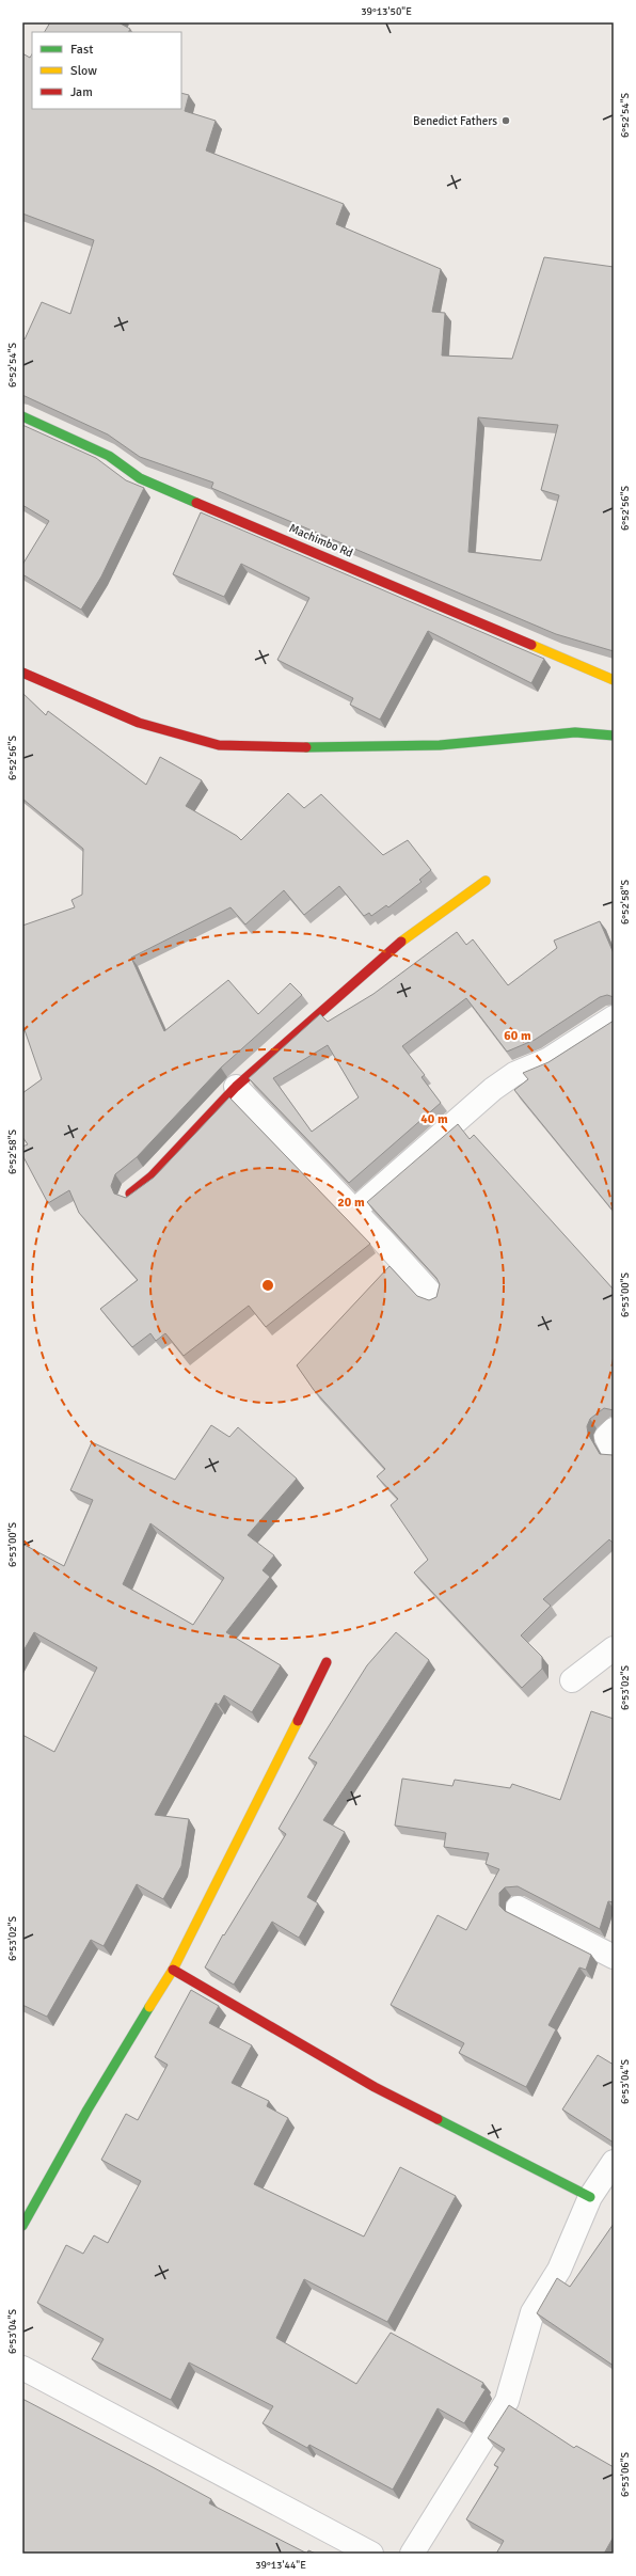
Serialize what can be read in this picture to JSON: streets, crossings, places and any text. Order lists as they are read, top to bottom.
{
  "streets": {
    "street": ["Machimbo Rd"]
  },
  "places": ["Benedict Fathers"],
  "legend": ["Fast", "Slow", "Jam"],
  "coordinates": [
    "39°13'50\"E",
    "6°52'54\"S",
    "6°52'56\"S",
    "6°52'58\"S",
    "6°53'00\"S",
    "6°53'02\"S",
    "6°53'04\"S",
    "6°53'06\"S",
    "39°13'44\"E"
  ],
  "rings": ["60 m", "40 m", "20 m"]
}
